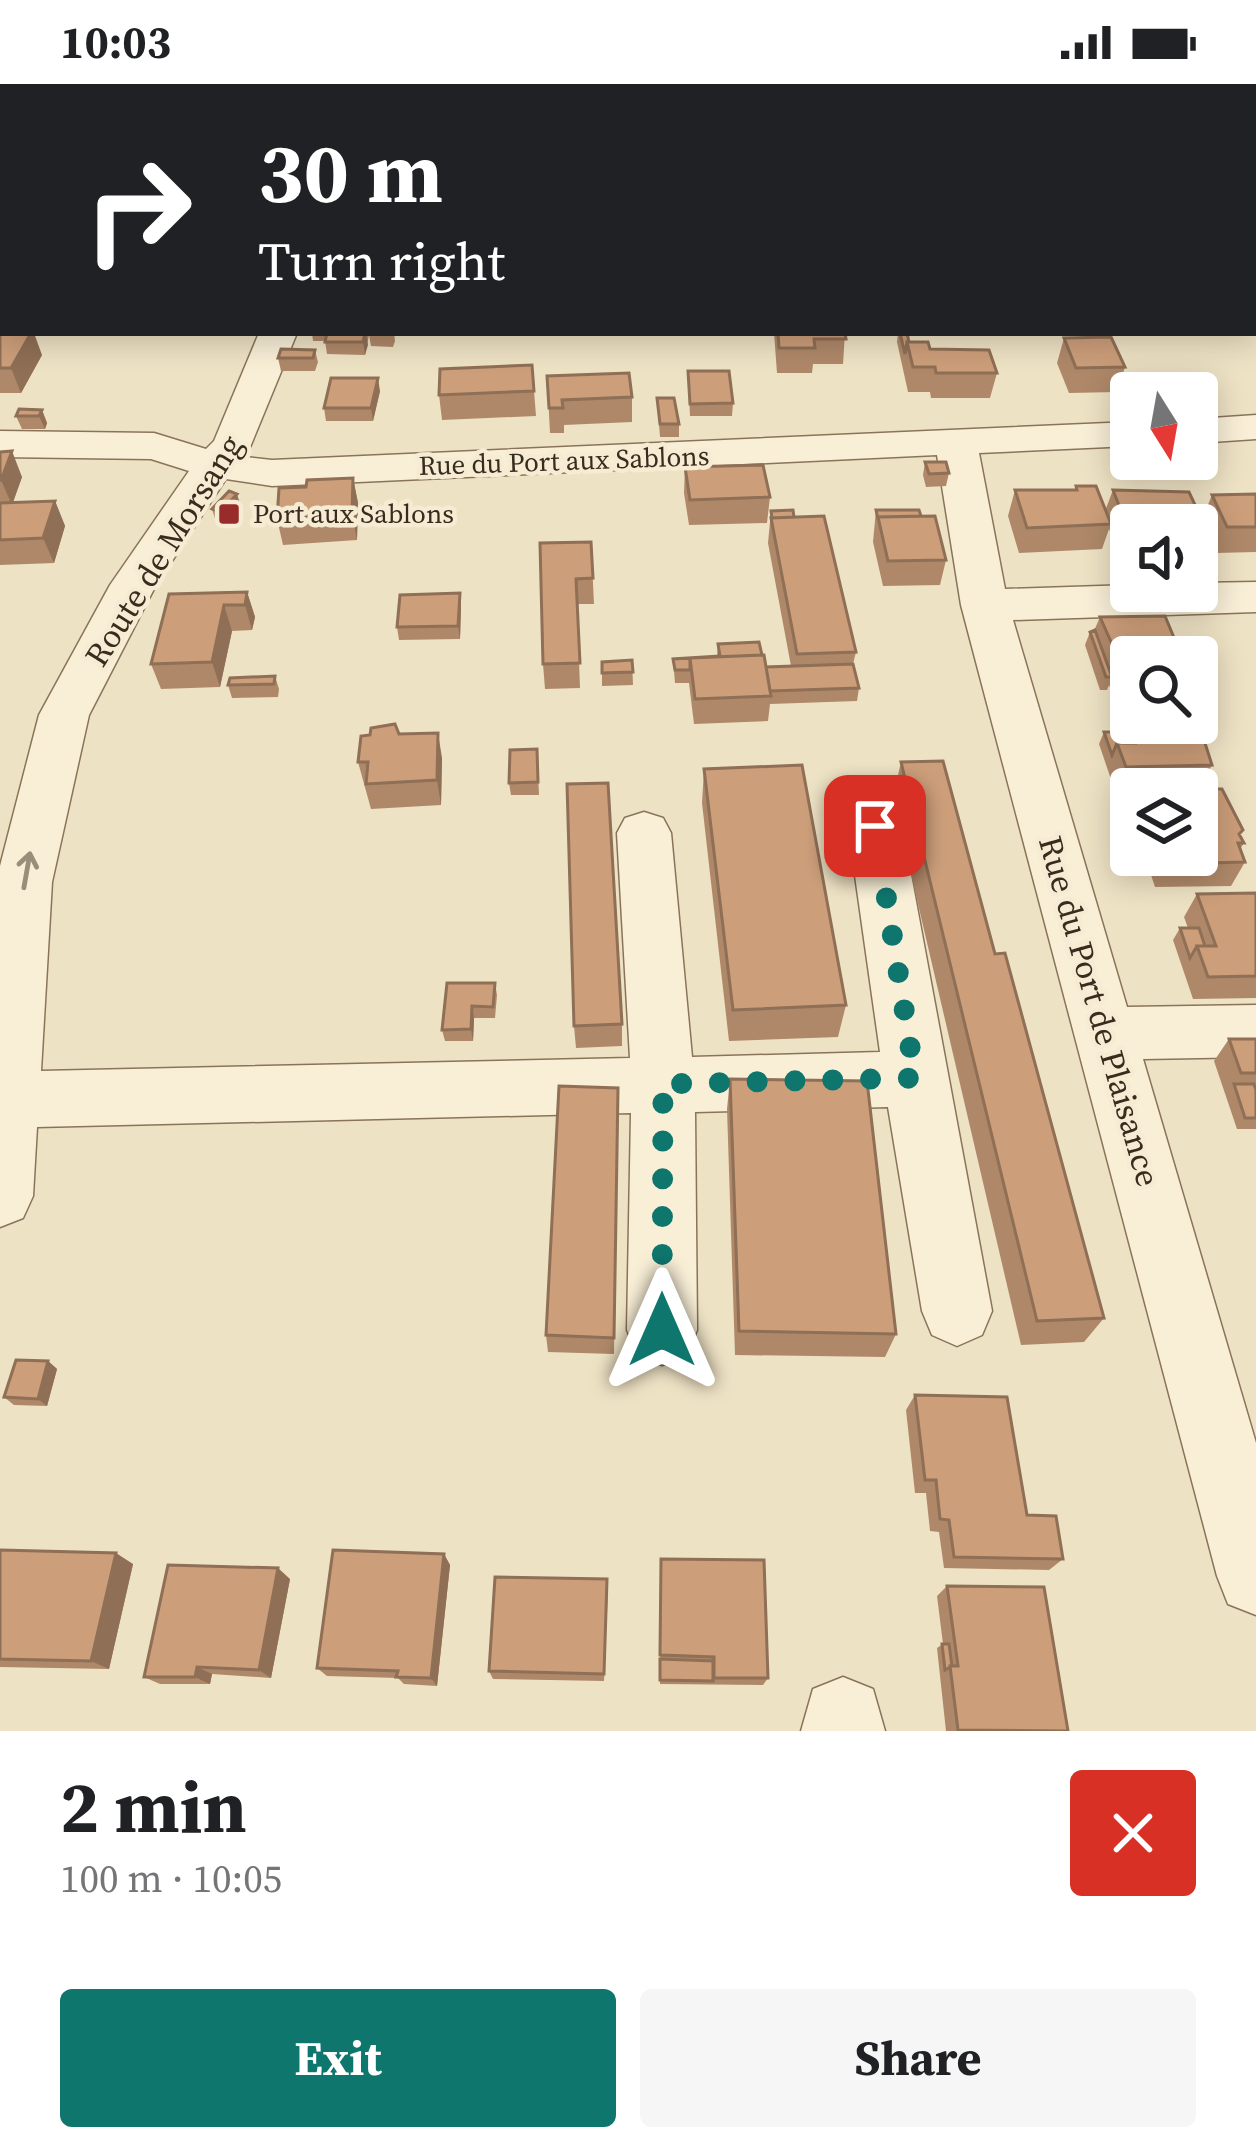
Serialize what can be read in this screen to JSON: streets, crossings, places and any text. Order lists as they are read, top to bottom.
{
  "streets": {
    "street": ["Rue du Port aux Sablons", "Route de Morsang", "Rue du Port de Plaisance"]
  },
  "crossings": [
    ["Rue du Port aux Sablons", "Route de Morsang"],
    ["Rue du Port aux Sablons", "Rue du Port de Plaisance"]
  ],
  "one_way": ["Route de Morsang"],
  "places": {
    "transit": ["Port aux Sablons"]
  },
  "north": "bottom",
  "page": {
    "status": "10:03",
    "turn": ["30 m", "Turn right"],
    "heading": ["2 min", "100 m · 10:05"],
    "buttons": ["Exit", "Share"]
  }
}
